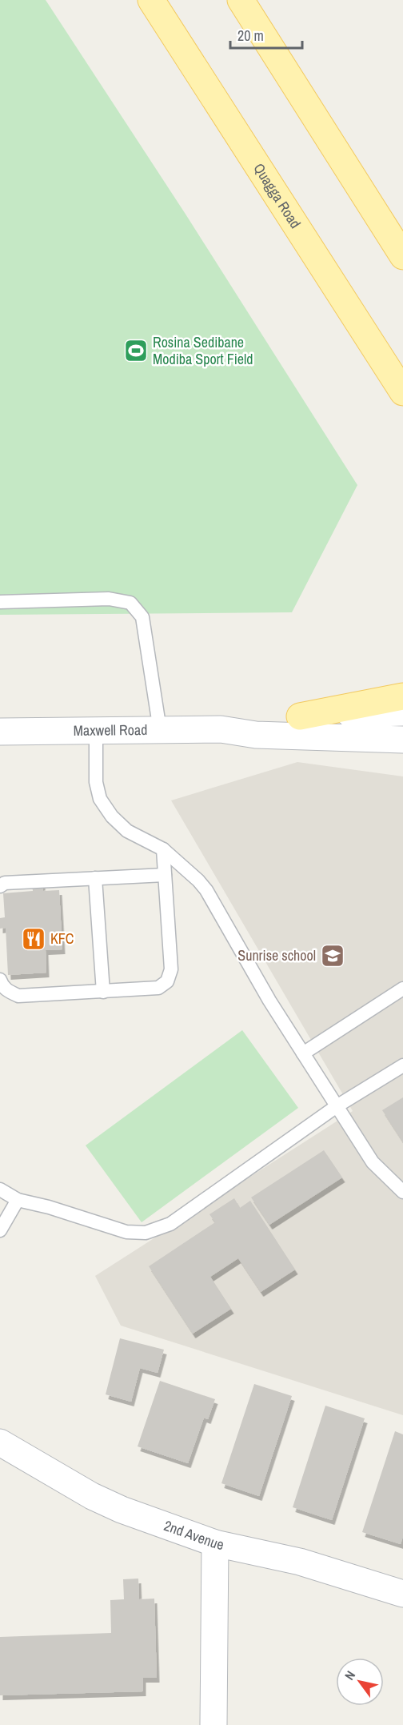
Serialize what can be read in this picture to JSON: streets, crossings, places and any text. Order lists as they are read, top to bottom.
{
  "streets": {
    "main road": ["Quagga Road"],
    "street": ["Maxwell Road", "2nd Avenue"]
  },
  "places": {
    "sports": ["Rosina Sedibane Modiba Sport Field"],
    "restaurant": ["KFC"],
    "school or university": ["Sunrise school"]
  },
  "scale_bar": "20 m",
  "north": "top left"
}
